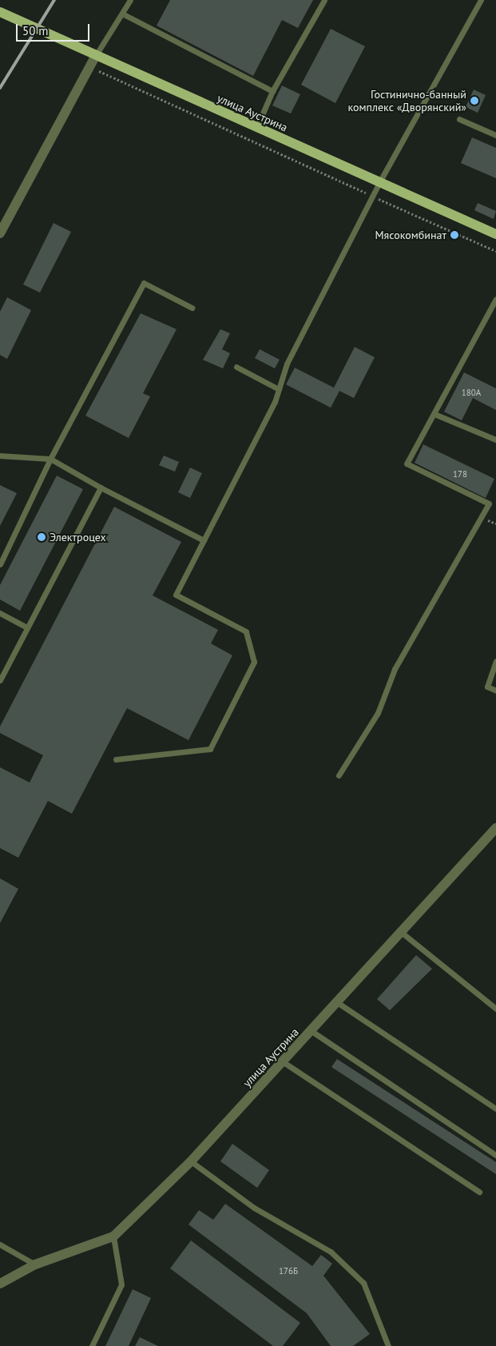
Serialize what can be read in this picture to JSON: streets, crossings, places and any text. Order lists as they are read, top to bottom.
{
  "streets": {
    "main road": ["улица Аустрина"]
  },
  "places": ["Гостинично-банный комплекс «Дворянский»", "Мясокомбинат", "Электроцех"],
  "house_numbers": ["180А", "178", "176Б"],
  "scale_bar": "50 m"
}
